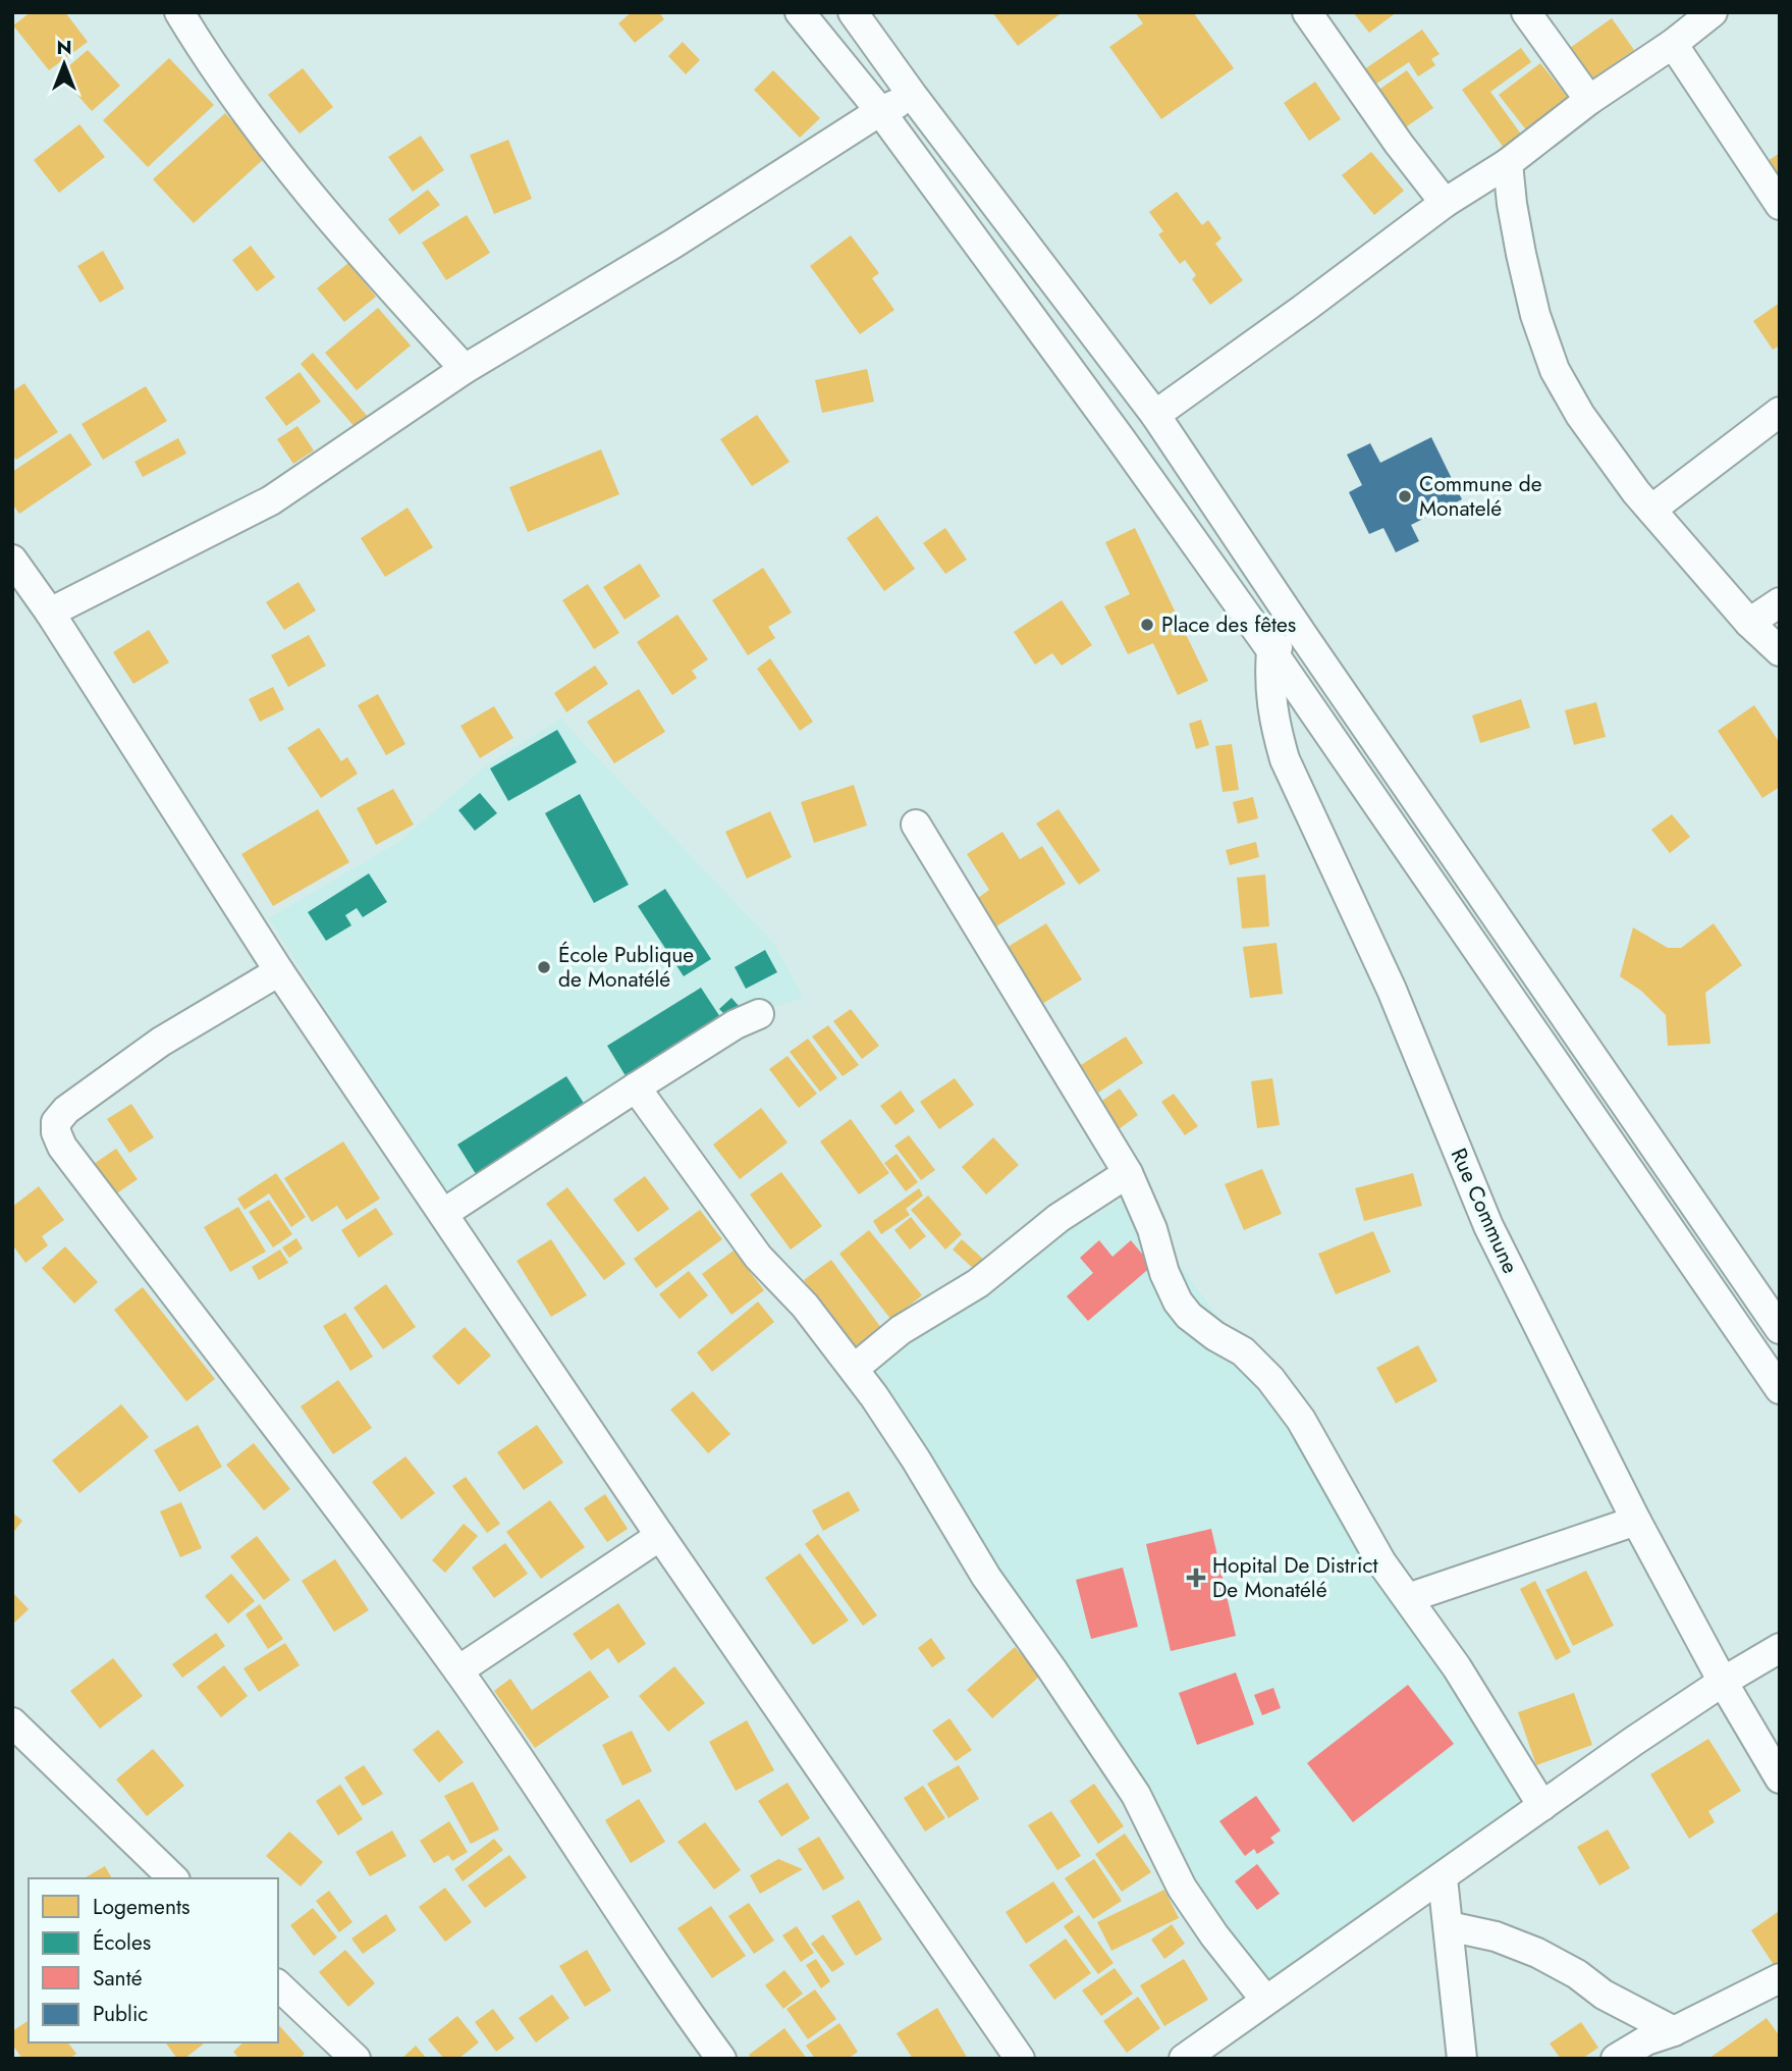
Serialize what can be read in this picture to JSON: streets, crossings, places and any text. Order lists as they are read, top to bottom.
{
  "streets": {
    "street": ["Rue Commune"]
  },
  "places": {
    "other": ["Commune de Monatelé", "Place des fêtes", "École Publique de Monatélé"],
    "health": ["Hopital De District De Monatélé"]
  },
  "legend": [
    "Logements",
    "Écoles",
    "Santé",
    "Public"
  ],
  "north": "top"
}
